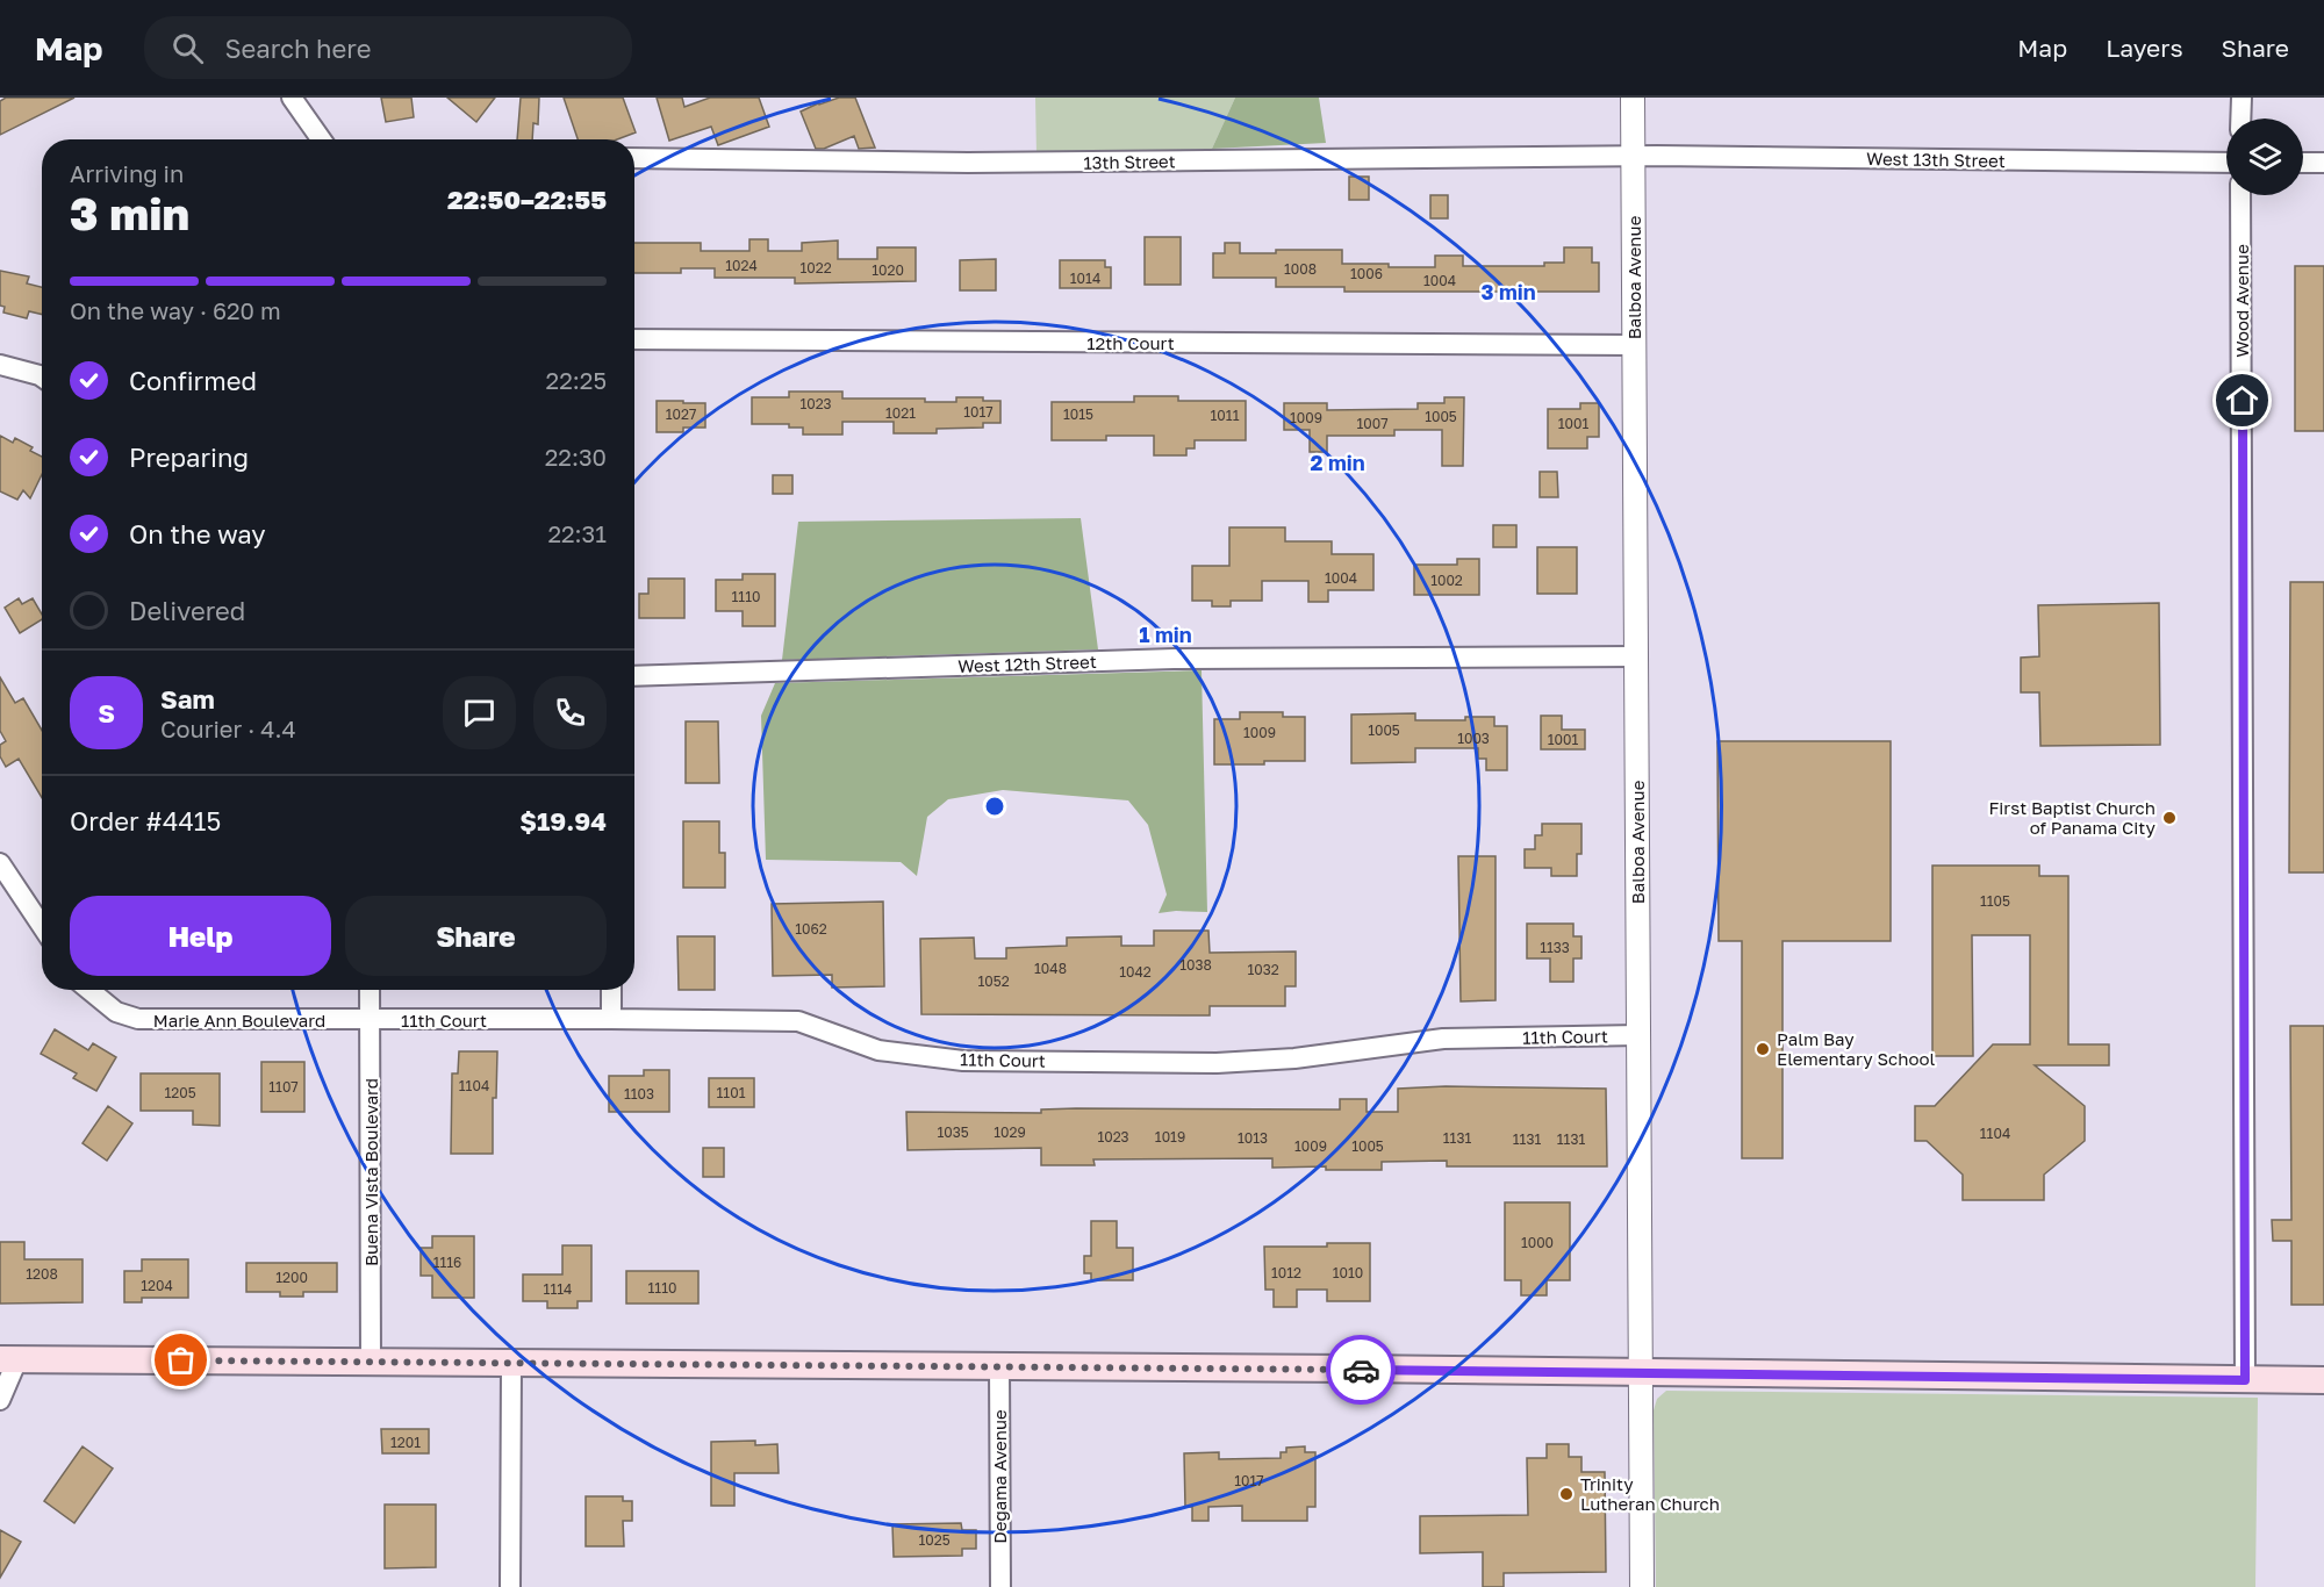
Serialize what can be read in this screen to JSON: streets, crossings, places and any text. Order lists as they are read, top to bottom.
{
  "streets": {
    "street": [
      "West 13th Street",
      "13th Street",
      "Balboa Avenue",
      "Wood Avenue",
      "12th Court",
      "West 12th Street",
      "Marie Ann Boulevard",
      "11th Court",
      "Buena Vista Boulevard",
      "Degama Avenue"
    ]
  },
  "crossings": [
    ["West 13th Street", "13th Street"],
    ["West 13th Street", "Balboa Avenue"],
    ["13th Street", "Balboa Avenue"],
    ["Balboa Avenue", "12th Court"],
    ["Balboa Avenue", "West 12th Street"],
    ["Balboa Avenue", "11th Court"],
    ["Marie Ann Boulevard", "11th Court"],
    ["Marie Ann Boulevard", "Buena Vista Boulevard"],
    ["11th Court", "Buena Vista Boulevard"]
  ],
  "places": ["First Baptist Church of Panama City", "Palm Bay Elementary School", "Trinity Lutheran Church"],
  "house_numbers": [
    "1024",
    "1022",
    "1008",
    "1020",
    "1006",
    "1014",
    "1004",
    "1023",
    "1017",
    "1021",
    "1027",
    "1015",
    "1011",
    "1005",
    "1009",
    "1007",
    "1001",
    "1004",
    "1002",
    "1110",
    "1005",
    "1009",
    "1003",
    "1001",
    "1105",
    "1062",
    "1133",
    "1038",
    "1048",
    "1032",
    "1042",
    "1052",
    "1104",
    "1107",
    "1205",
    "1101",
    "1103",
    "1035",
    "1029",
    "1104",
    "1023",
    "1019",
    "1013",
    "1131",
    "1131",
    "1131",
    "1009",
    "1005",
    "1000",
    "1116",
    "1012",
    "1010",
    "1208",
    "1200",
    "1204",
    "1110",
    "1114",
    "1201",
    "1017",
    "1025"
  ],
  "page": {
    "header": "Map",
    "search": "Search here",
    "nav": ["Map", "Layers", "Share"],
    "heading": ["3 min", "Arriving in", "22:50–22:55"],
    "panel": [
      "Sam",
      "Courier · 4.4",
      "Order #4415",
      "$19.94"
    ],
    "bar": "On the way · 620 m",
    "list": [
      ["Confirmed", "22:25"],
      ["Preparing", "22:30"],
      ["On the way", "22:31"],
      "Delivered"
    ],
    "round": "S",
    "buttons": ["Help", "Share"]
  },
  "rings": ["3 min", "2 min", "1 min"]
}
